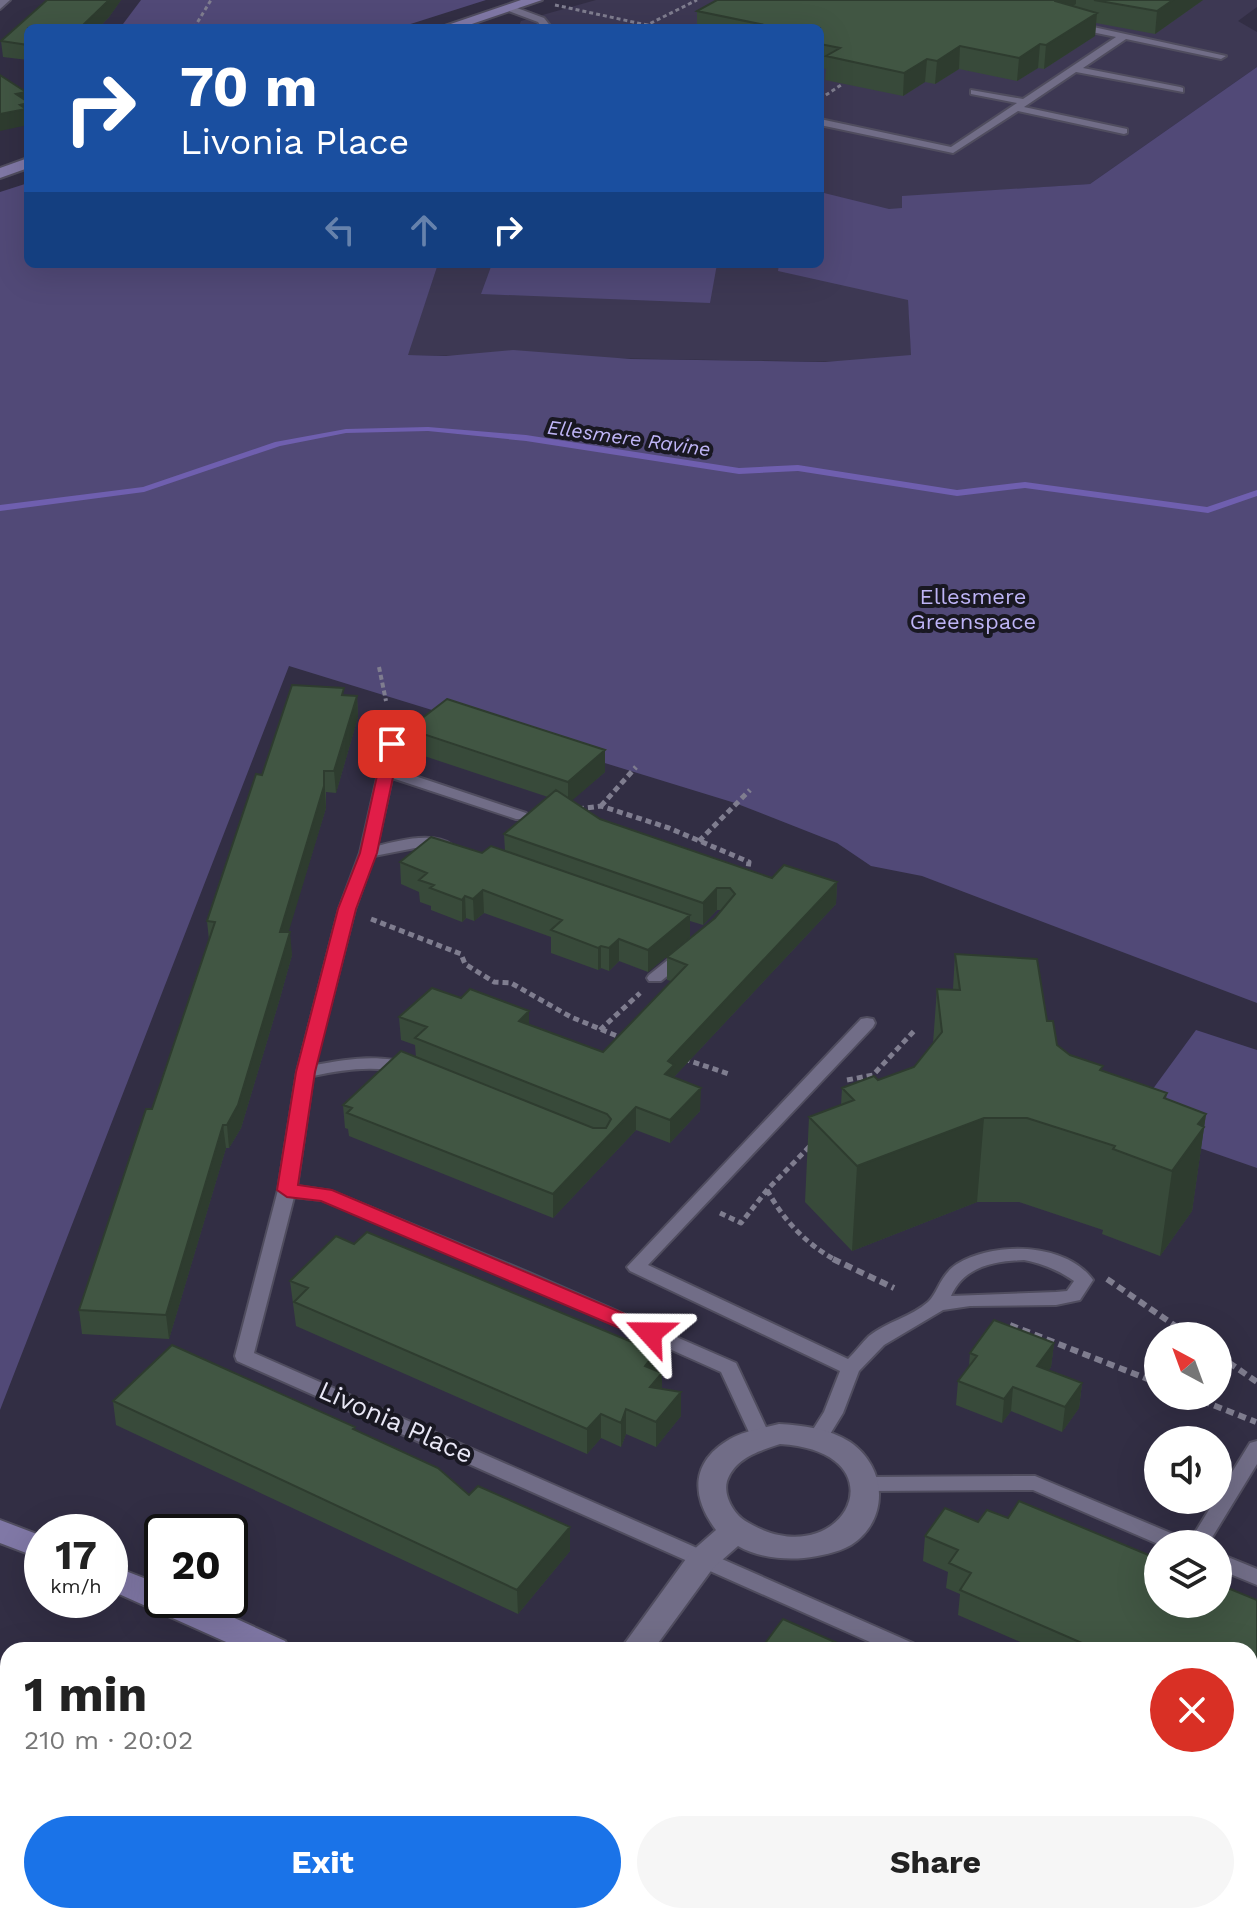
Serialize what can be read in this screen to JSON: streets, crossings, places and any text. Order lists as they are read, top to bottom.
{
  "streets": {
    "lane": ["Livonia Place"]
  },
  "water": ["Ellesmere Ravine"],
  "parks": ["Ellesmere Greenspace"],
  "north": "top left",
  "page": {
    "turn": ["70 m", "Livonia Place"],
    "speed": "17 km/h",
    "limit": "20",
    "heading": ["1 min", "210 m · 20:02"],
    "buttons": ["Exit", "Share"]
  }
}
